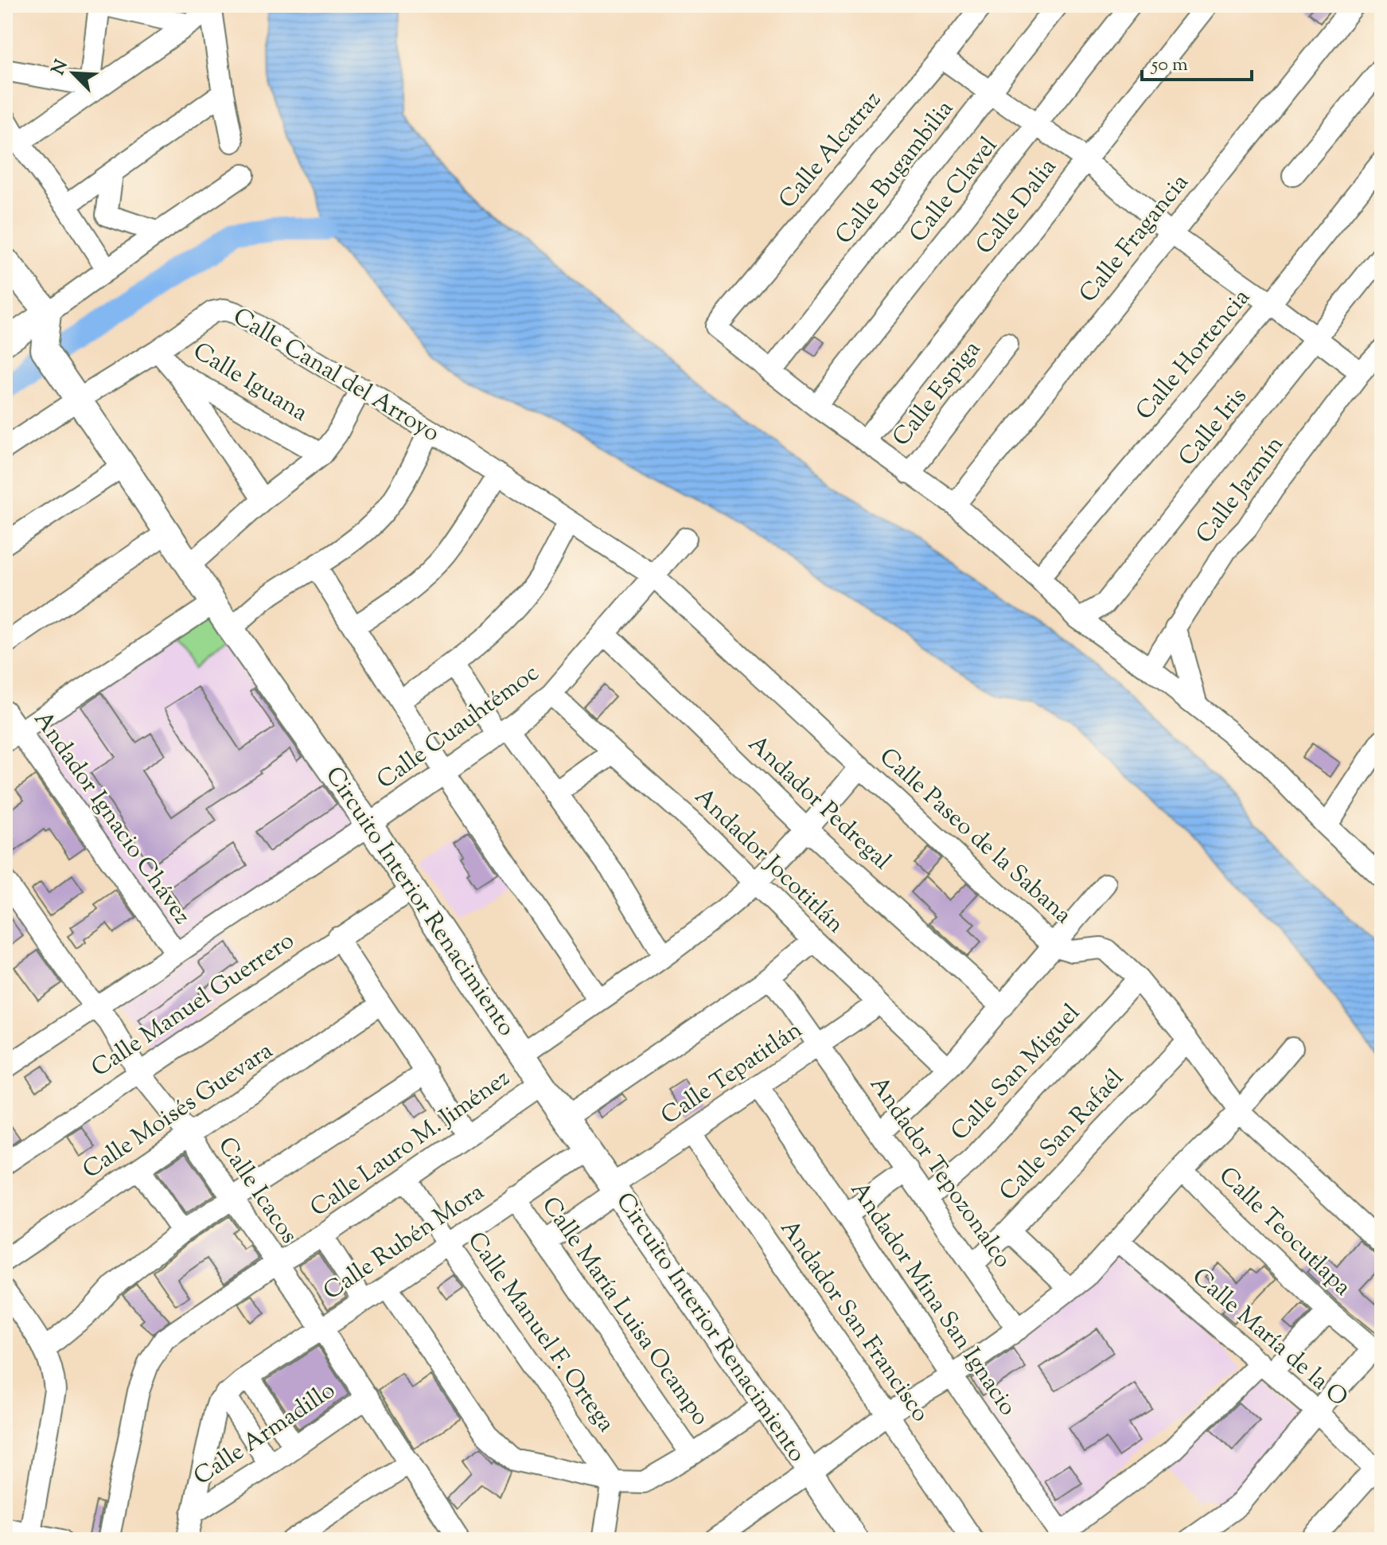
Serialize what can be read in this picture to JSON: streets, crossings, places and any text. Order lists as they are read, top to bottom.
{
  "streets": {
    "main road": ["Circuito Interior Renacimiento"],
    "street": [
      "Calle Alcatraz",
      "Calle Bugambilia",
      "Calle Clavel",
      "Calle Dalia",
      "Calle Fragancia",
      "Calle Hortencia",
      "Calle Canal del Arroyo",
      "Calle Iguana",
      "Calle Espiga",
      "Calle Iris",
      "Calle Jazmín",
      "Calle Cuauhtémoc",
      "Andador Pedregal",
      "Andador Ignacio Chávez",
      "Calle Paseo de la Sabana",
      "Andador Jocotitlán",
      "Calle Manuel Guerrero",
      "Calle San Miguel",
      "Calle Tepatitlán",
      "Calle Moisés Guevara",
      "Calle San Rafaél",
      "Calle Lauro M. Jiménez",
      "Andador Tepozonalco",
      "Calle Icacos",
      "Calle Teocutlapa",
      "Calle Rubén Mora",
      "Andador Mina San Ignacio",
      "Calle María Luisa Ocampo",
      "Andador San Francisco",
      "Calle Manuel F. Ortega",
      "Calle María de la O",
      "Calle Armadillo"
    ]
  },
  "crossings": [
    ["Calle Alcatraz", "Calle Bugambilia"],
    ["Calle Canal del Arroyo", "Calle Iguana"],
    ["Calle Canal del Arroyo", "Calle Paseo de la Sabana"],
    ["Calle Canal del Arroyo", "Circuito Interior Renacimiento"],
    ["Calle Cuauhtémoc", "Andador Pedregal"],
    ["Calle Cuauhtémoc", "Andador Ignacio Chávez"],
    ["Calle Cuauhtémoc", "Calle Paseo de la Sabana"],
    ["Calle Cuauhtémoc", "Andador Jocotitlán"],
    ["Calle Cuauhtémoc", "Circuito Interior Renacimiento"],
    ["Calle Cuauhtémoc", "Calle Icacos"],
    ["Calle Paseo de la Sabana", "Calle San Miguel"],
    ["Calle Paseo de la Sabana", "Calle San Rafaél"],
    ["Andador Jocotitlán", "Calle Tepatitlán"],
    ["Circuito Interior Renacimiento", "Calle Manuel Guerrero"],
    ["Circuito Interior Renacimiento", "Calle Tepatitlán"],
    ["Circuito Interior Renacimiento", "Calle Lauro M. Jiménez"],
    ["Circuito Interior Renacimiento", "Calle Rubén Mora"],
    ["Calle Manuel Guerrero", "Calle Icacos"],
    ["Calle San Miguel", "Andador Tepozonalco"],
    ["Calle Tepatitlán", "Andador Tepozonalco"],
    ["Calle Tepatitlán", "Andador Mina San Ignacio"],
    ["Calle Tepatitlán", "Calle María Luisa Ocampo"],
    ["Calle Tepatitlán", "Andador San Francisco"],
    ["Calle Moisés Guevara", "Calle Icacos"],
    ["Calle San Rafaél", "Andador Tepozonalco"],
    ["Calle Lauro M. Jiménez", "Calle Icacos"],
    ["Calle Lauro M. Jiménez", "Calle Manuel F. Ortega"],
    ["Calle Icacos", "Calle Rubén Mora"],
    ["Calle Icacos", "Calle Armadillo"],
    ["Calle Rubén Mora", "Calle María Luisa Ocampo"],
    ["Calle Rubén Mora", "Calle Manuel F. Ortega"],
    ["Calle Rubén Mora", "Calle Armadillo"]
  ],
  "scale_bar": "50 m",
  "north": "top left"
}
